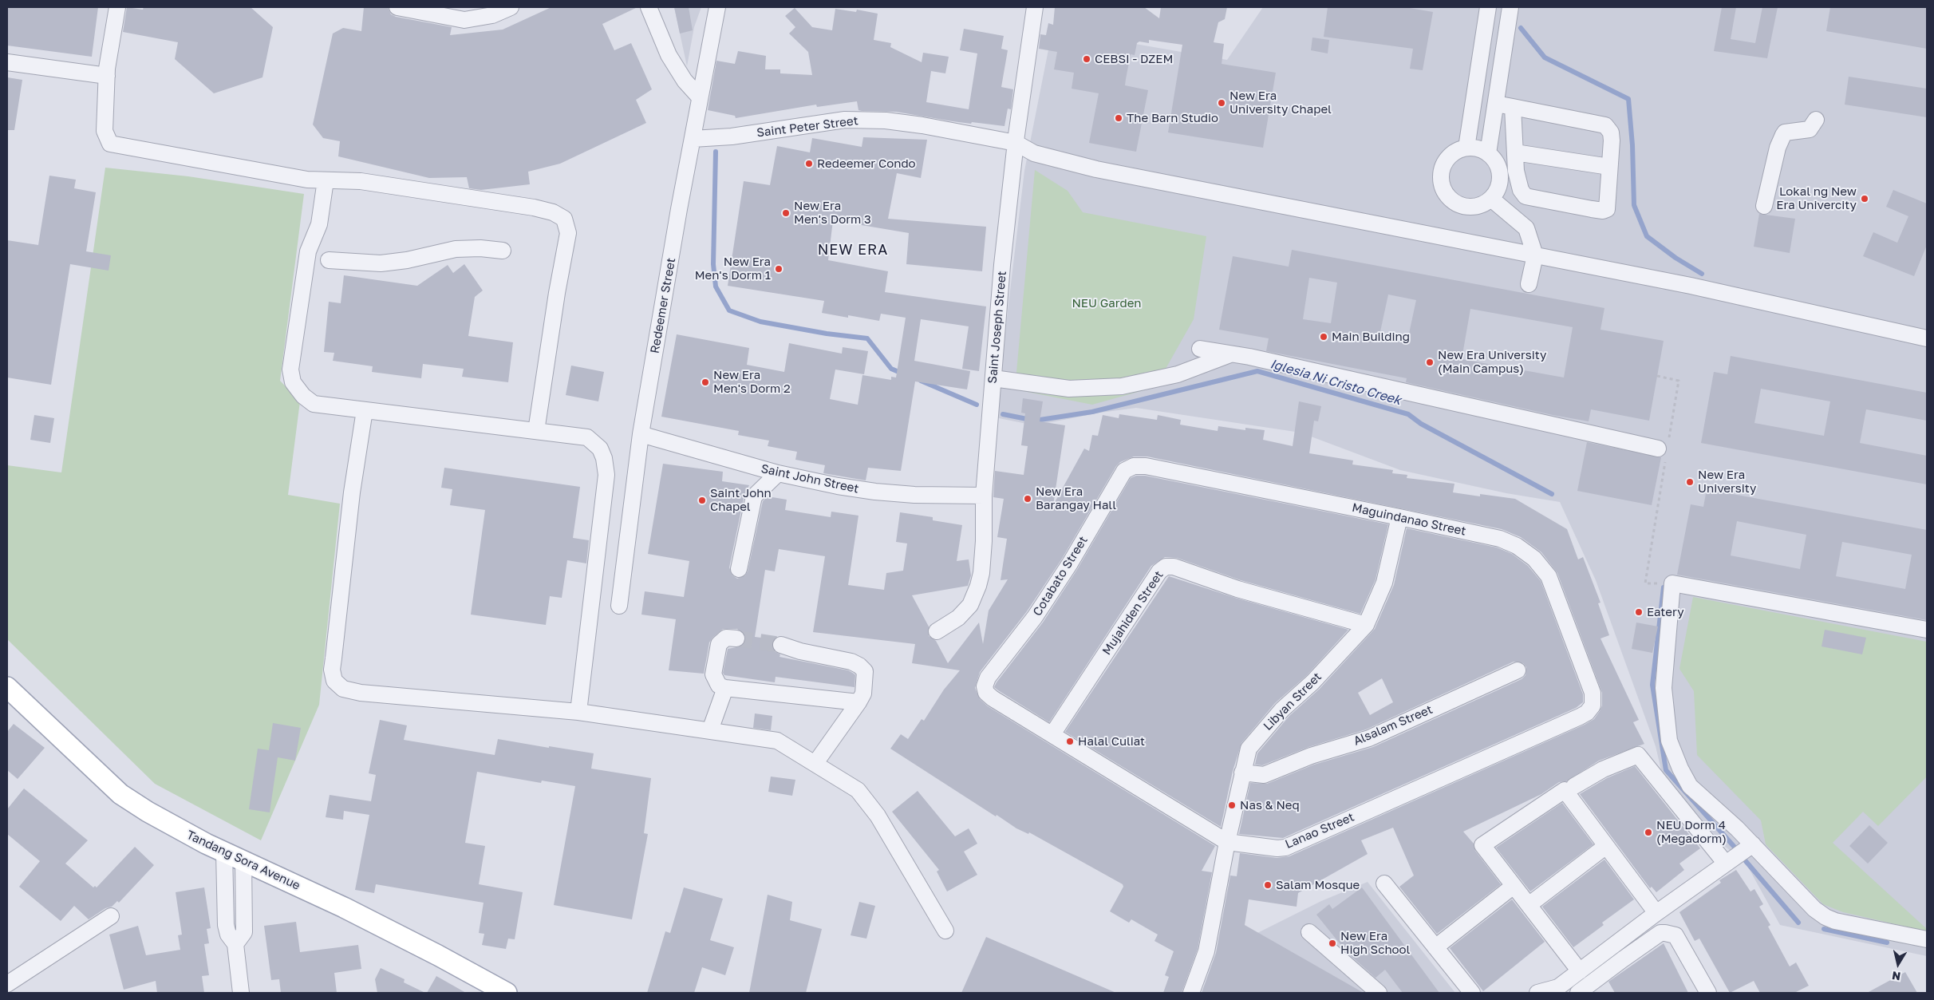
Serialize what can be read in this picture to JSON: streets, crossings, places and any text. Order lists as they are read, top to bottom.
{
  "streets": {
    "main road": ["Tandang Sora Avenue"],
    "street": [
      "Saint Peter Street",
      "Redeemer Street",
      "Saint Joseph Street",
      "Saint John Street",
      "Maguindanao Street",
      "Cotabato Street",
      "Mujahiden Street",
      "Libyan Street",
      "Alsalam Street",
      "Lanao Street"
    ]
  },
  "crossings": [
    ["Saint Peter Street", "Redeemer Street"],
    ["Saint Peter Street", "Saint Joseph Street"],
    ["Redeemer Street", "Saint John Street"],
    ["Saint Joseph Street", "Saint John Street"],
    ["Maguindanao Street", "Cotabato Street"],
    ["Maguindanao Street", "Libyan Street"],
    ["Maguindanao Street", "Lanao Street"],
    ["Cotabato Street", "Lanao Street"],
    ["Mujahiden Street", "Libyan Street"],
    ["Mujahiden Street", "Lanao Street"],
    ["Libyan Street", "Alsalam Street"],
    ["Libyan Street", "Lanao Street"]
  ],
  "districts": ["NEW ERA"],
  "water": ["Iglesia Ni Cristo Creek"],
  "parks": ["NEU Garden"],
  "places": [
    "CEBSI - DZEM",
    "New Era University Chapel",
    "The Barn Studio",
    "Redeemer Condo",
    "Lokal ng New Era Univercity",
    "New Era Men's Dorm 3",
    "New Era Men's Dorm 1",
    "Main Building",
    "New Era University (Main Campus)",
    "New Era Men's Dorm 2",
    "New Era University",
    "New Era Barangay Hall",
    "Saint John Chapel",
    "Eatery",
    "Halal Culiat",
    "Nas & Neq",
    "NEU Dorm 4 (Megadorm)",
    "Salam Mosque",
    "New Era High School"
  ],
  "north": "bottom"
}
